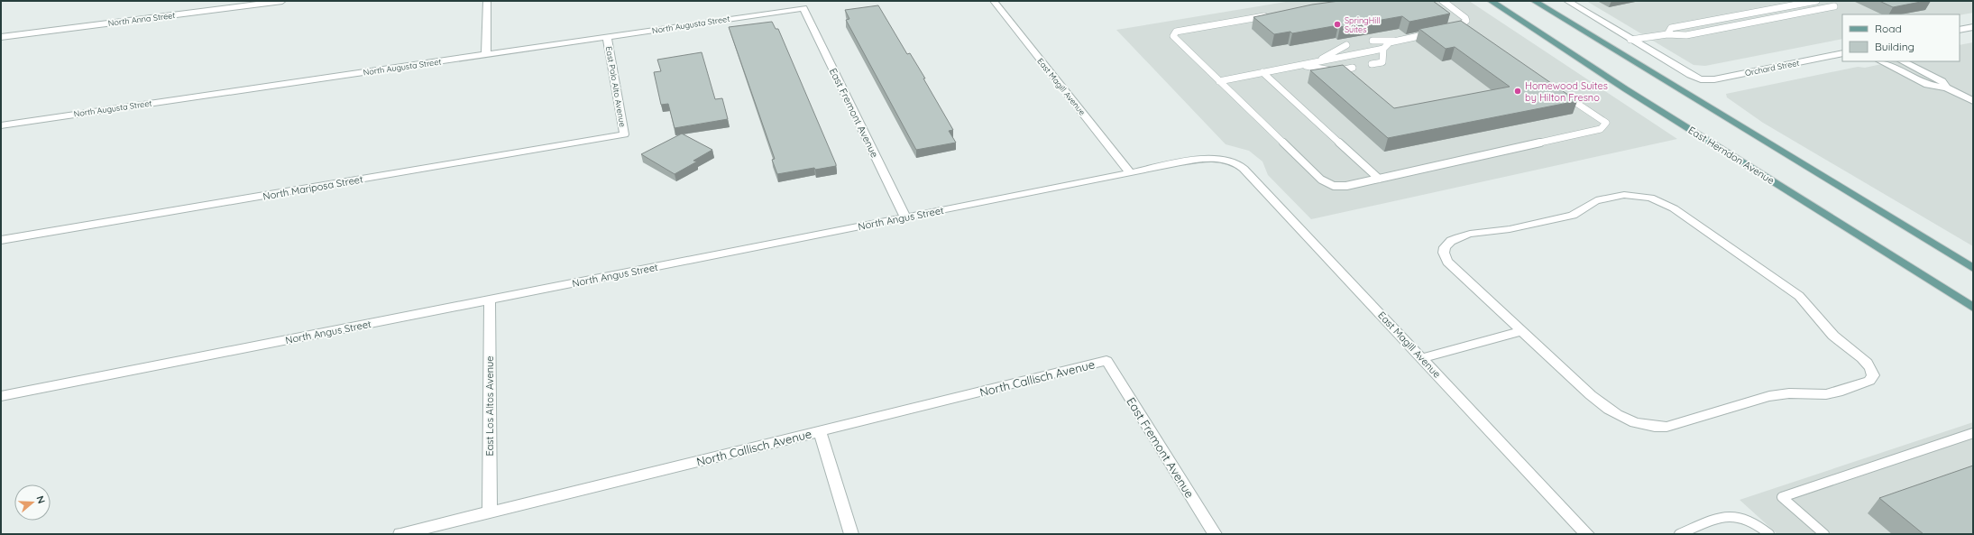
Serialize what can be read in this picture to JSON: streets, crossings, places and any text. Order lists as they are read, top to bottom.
{
  "streets": {
    "main road": ["East Herndon Avenue"],
    "street": [
      "North Anna Street",
      "North Augusta Street",
      "Orchard Street",
      "East Palo Alto Avenue",
      "East Magill Avenue",
      "East Fremont Avenue",
      "North Mariposa Street",
      "North Angus Street",
      "North Callisch Avenue",
      "East Los Altos Avenue"
    ]
  },
  "crossings": [
    ["North Augusta Street", "East Palo Alto Avenue"],
    ["North Augusta Street", "East Fremont Avenue"],
    ["East Palo Alto Avenue", "North Mariposa Street"],
    ["East Magill Avenue", "North Angus Street"],
    ["East Fremont Avenue", "North Angus Street"],
    ["East Fremont Avenue", "North Callisch Avenue"],
    ["North Angus Street", "East Los Altos Avenue"],
    ["North Callisch Avenue", "East Los Altos Avenue"]
  ],
  "places": ["SpringHill Suites", "Homewood Suites by Hilton Fresno"],
  "legend": ["Road", "Building"],
  "north": "right"
}
